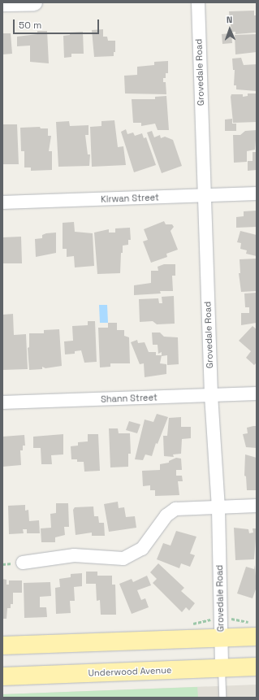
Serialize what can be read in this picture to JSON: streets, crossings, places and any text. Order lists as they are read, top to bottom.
{
  "streets": {
    "main road": ["Underwood Avenue"],
    "street": ["Grovedale Road", "Kirwan Street", "Shann Street"]
  },
  "crossings": [
    ["Grovedale Road", "Kirwan Street"],
    ["Grovedale Road", "Shann Street"],
    ["Grovedale Road", "Underwood Avenue"]
  ],
  "scale_bar": "50 m",
  "north": "top"
}
